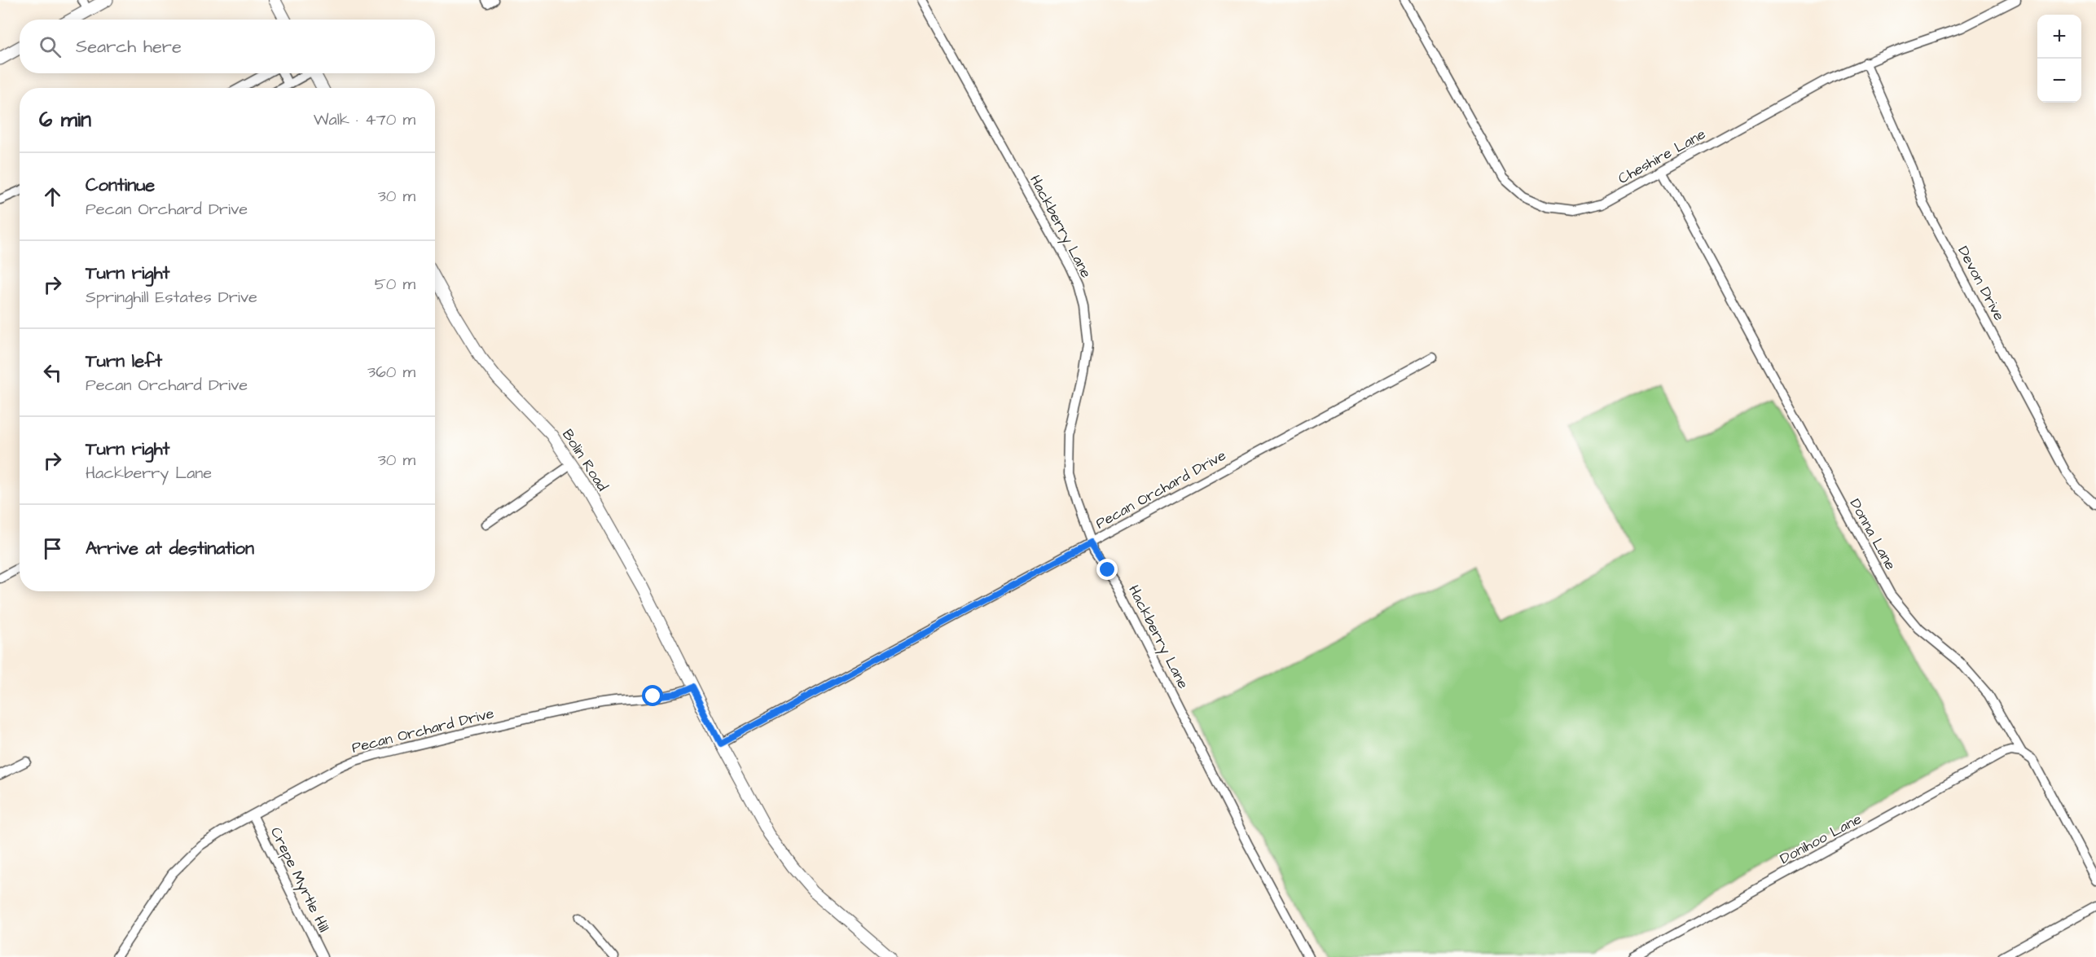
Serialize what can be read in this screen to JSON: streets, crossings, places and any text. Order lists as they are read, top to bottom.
{
  "streets": {
    "street": [
      "Cheshire Lane",
      "Hackberry Lane",
      "Devon Drive",
      "Bolin Road",
      "Pecan Orchard Drive",
      "Donna Lane",
      "Donihoo Lane",
      "Crepe Myrtle Hill"
    ]
  },
  "crossings": [
    ["Cheshire Lane", "Devon Drive"],
    ["Cheshire Lane", "Donna Lane"],
    ["Hackberry Lane", "Pecan Orchard Drive"],
    ["Bolin Road", "Pecan Orchard Drive"],
    ["Pecan Orchard Drive", "Crepe Myrtle Hill"],
    ["Donna Lane", "Donihoo Lane"]
  ],
  "page": {
    "map_buttons": ["+", "−"],
    "search": "Search here",
    "heading": ["6 min", "Walk · 470 m"],
    "list": [
      ["Continue", "Pecan Orchard Drive", "30 m"],
      ["Turn right", "Springhill Estates Drive", "50 m"],
      ["Turn left", "Pecan Orchard Drive", "360 m"],
      ["Turn right", "Hackberry Lane", "30 m"],
      "Arrive at destination"
    ]
  }
}
